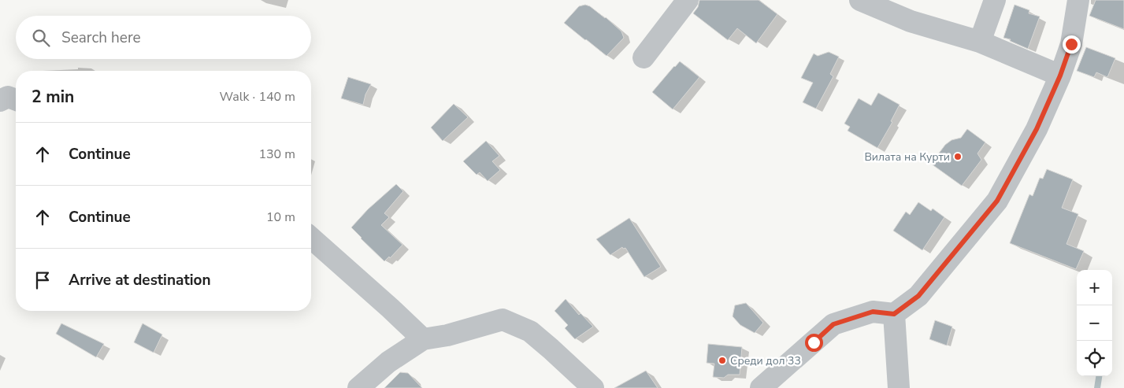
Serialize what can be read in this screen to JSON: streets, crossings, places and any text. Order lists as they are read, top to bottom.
{
  "places": ["Вилата на Курти", "Среди дол 33"],
  "page": {
    "search": "Search here",
    "heading": ["2 min", "Walk · 140 m"],
    "list": [
      ["Continue", "130 m"],
      ["Continue", "10 m"],
      "Arrive at destination"
    ],
    "map_buttons": ["+", "−"]
  }
}
